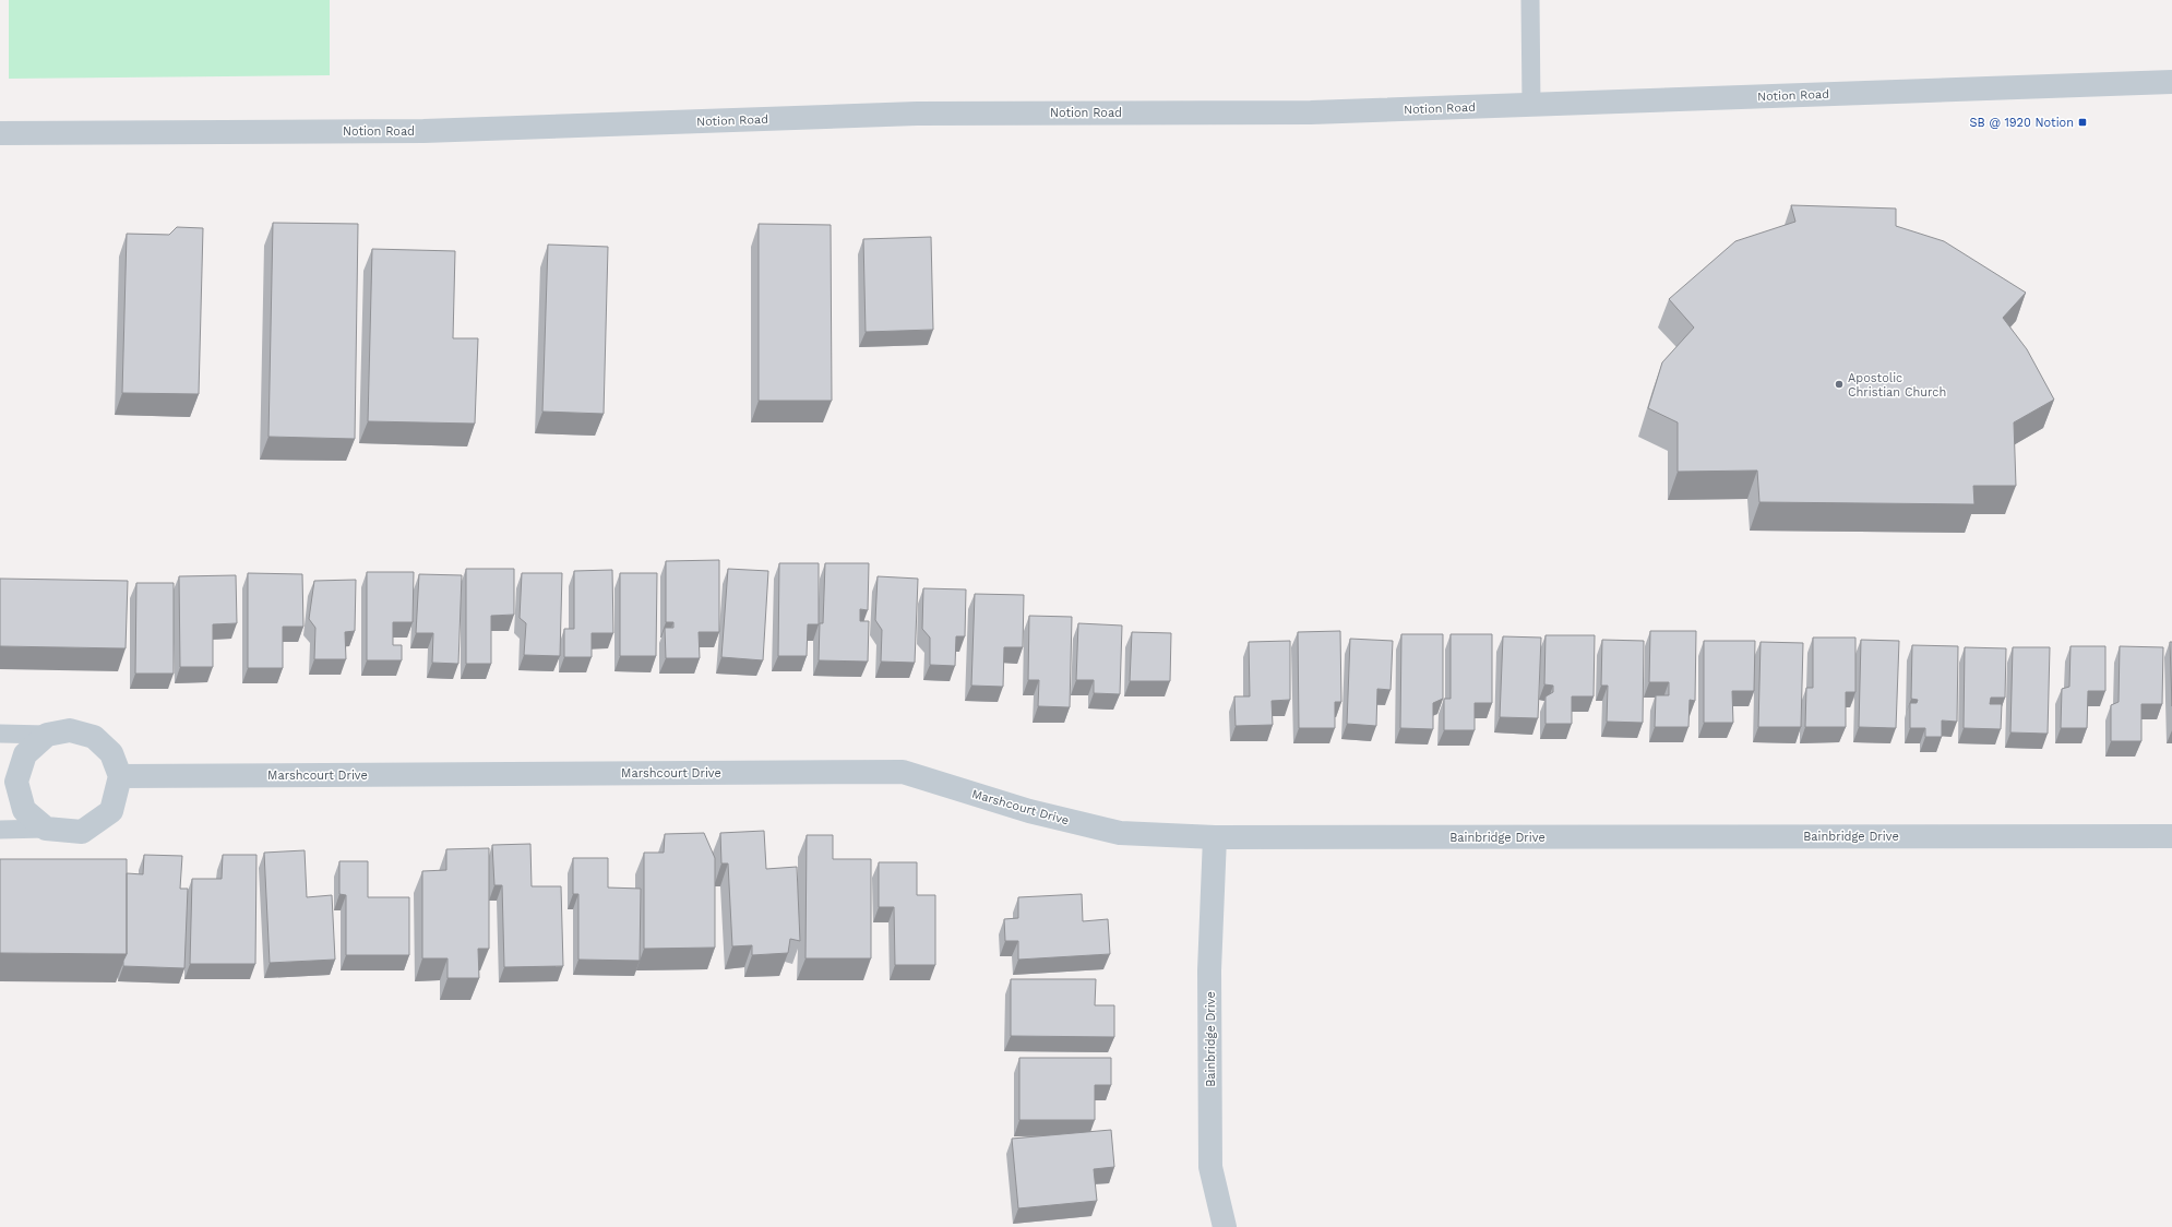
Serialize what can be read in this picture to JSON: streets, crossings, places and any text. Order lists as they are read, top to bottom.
{
  "streets": {
    "street": ["Notion Road", "Marshcourt Drive", "Bainbridge Drive"]
  },
  "crossings": [
    ["Marshcourt Drive", "Bainbridge Drive"]
  ],
  "places": {
    "transit": ["SB @ 1920 Notion"],
    "other": ["Apostolic Christian Church"]
  }
}
